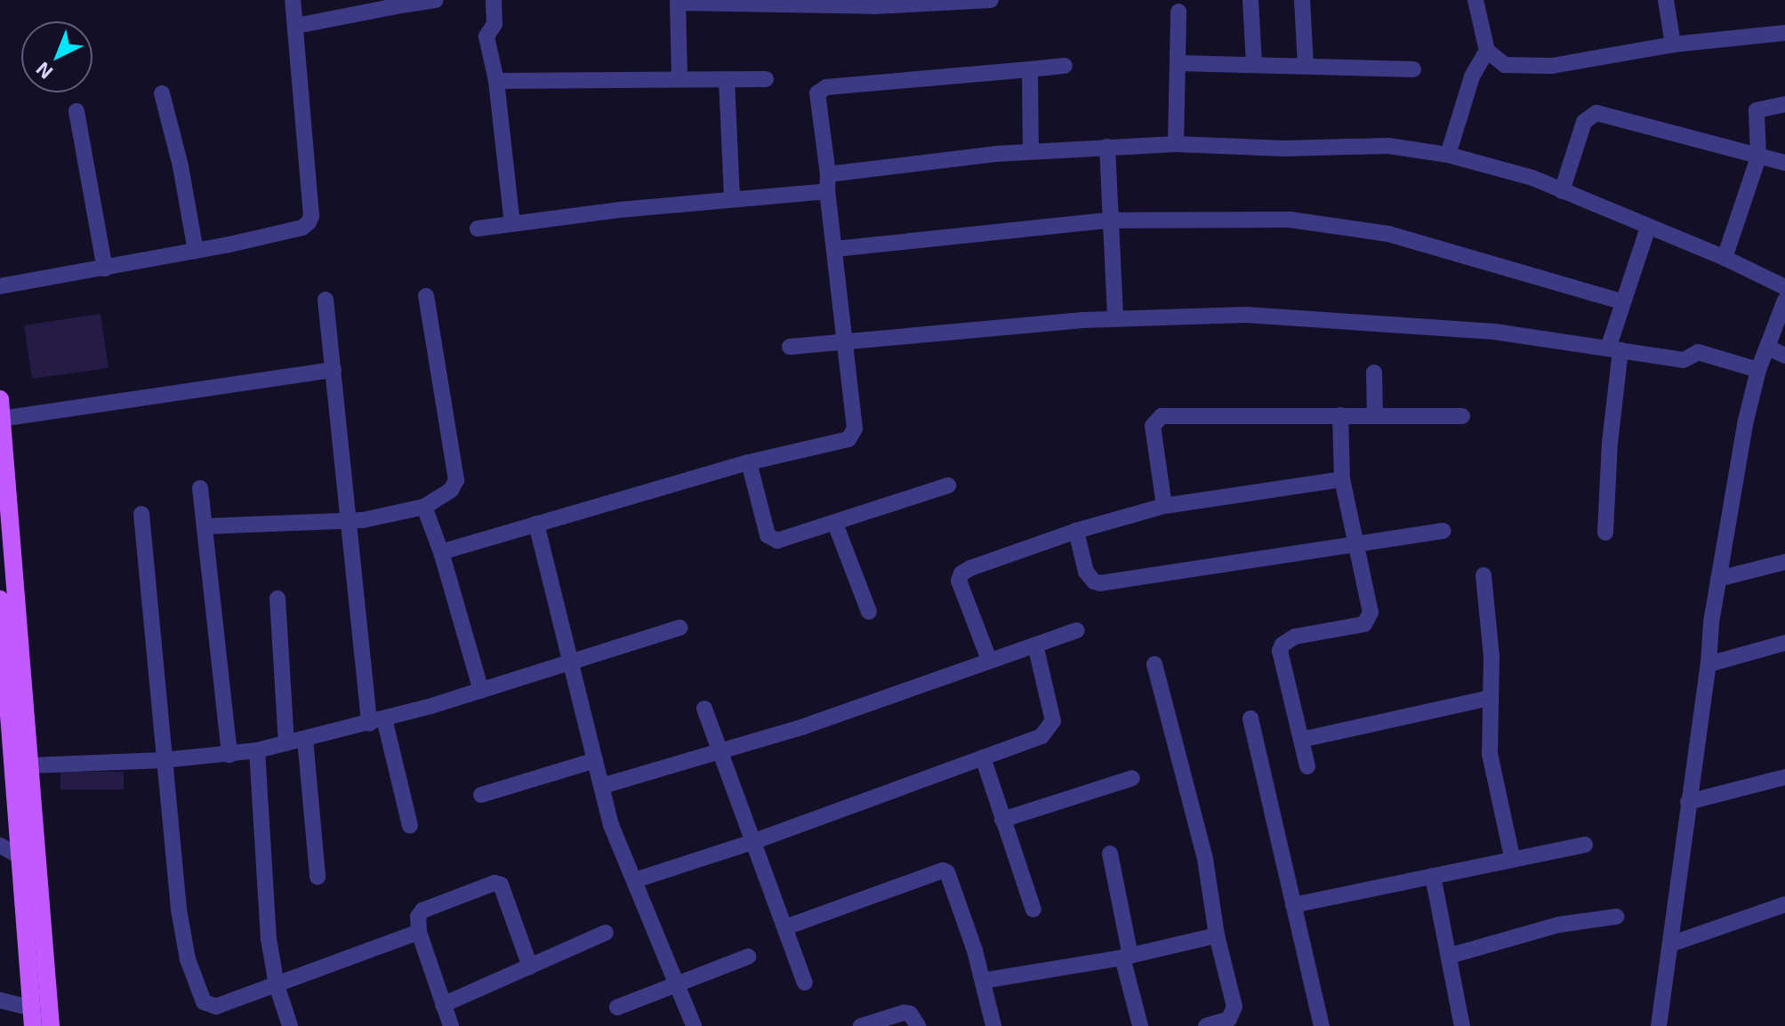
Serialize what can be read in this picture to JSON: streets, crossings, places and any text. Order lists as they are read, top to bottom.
{
  "north": "bottom left"
}
